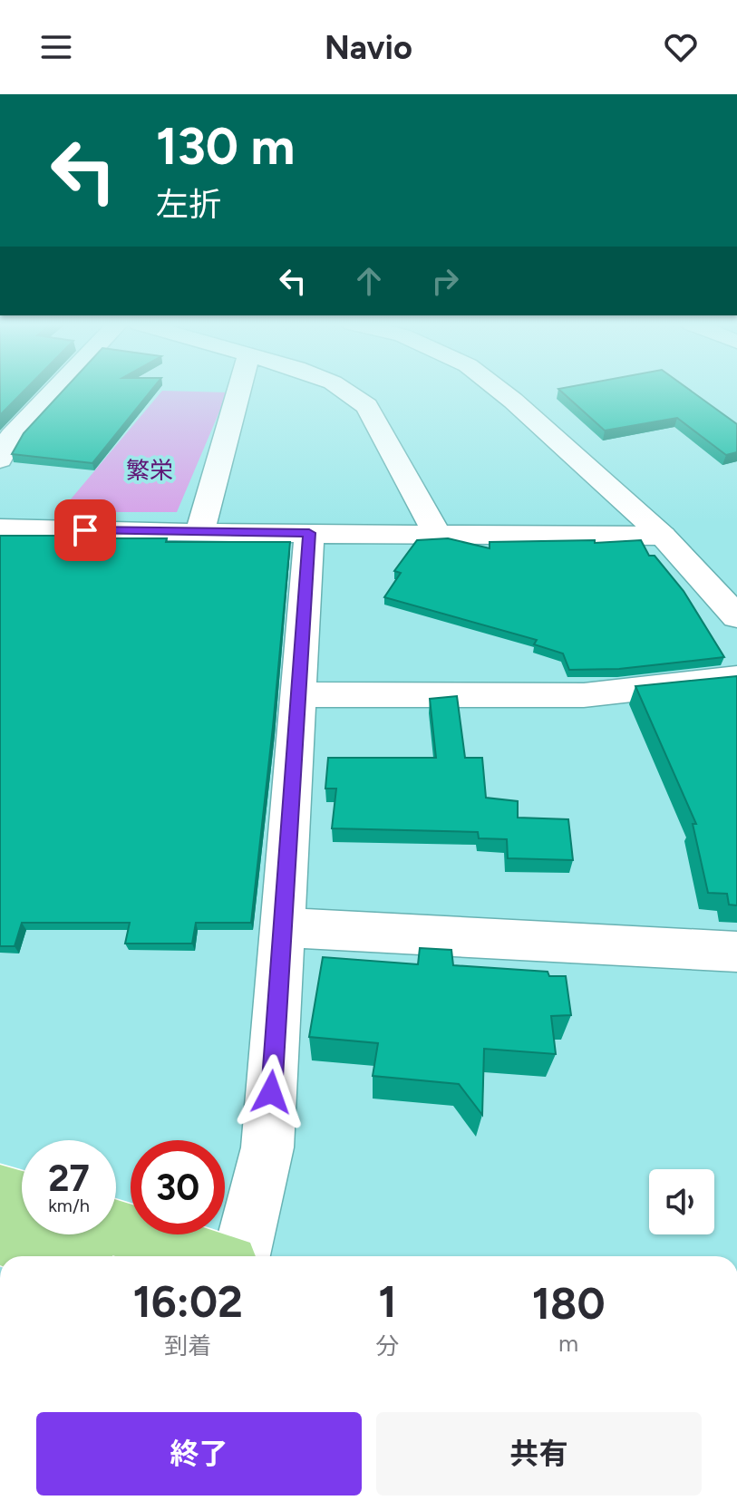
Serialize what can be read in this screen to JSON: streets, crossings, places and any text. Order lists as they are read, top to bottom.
{
  "parks": ["繁栄"],
  "page": {
    "header": "Navio",
    "turn": ["130 m", "左折"],
    "speed": "27 km/h",
    "limit": "30",
    "eta": [
      "16:02",
      "到着",
      "1",
      "分",
      "180",
      "m"
    ],
    "buttons": ["終了", "共有"]
  }
}
